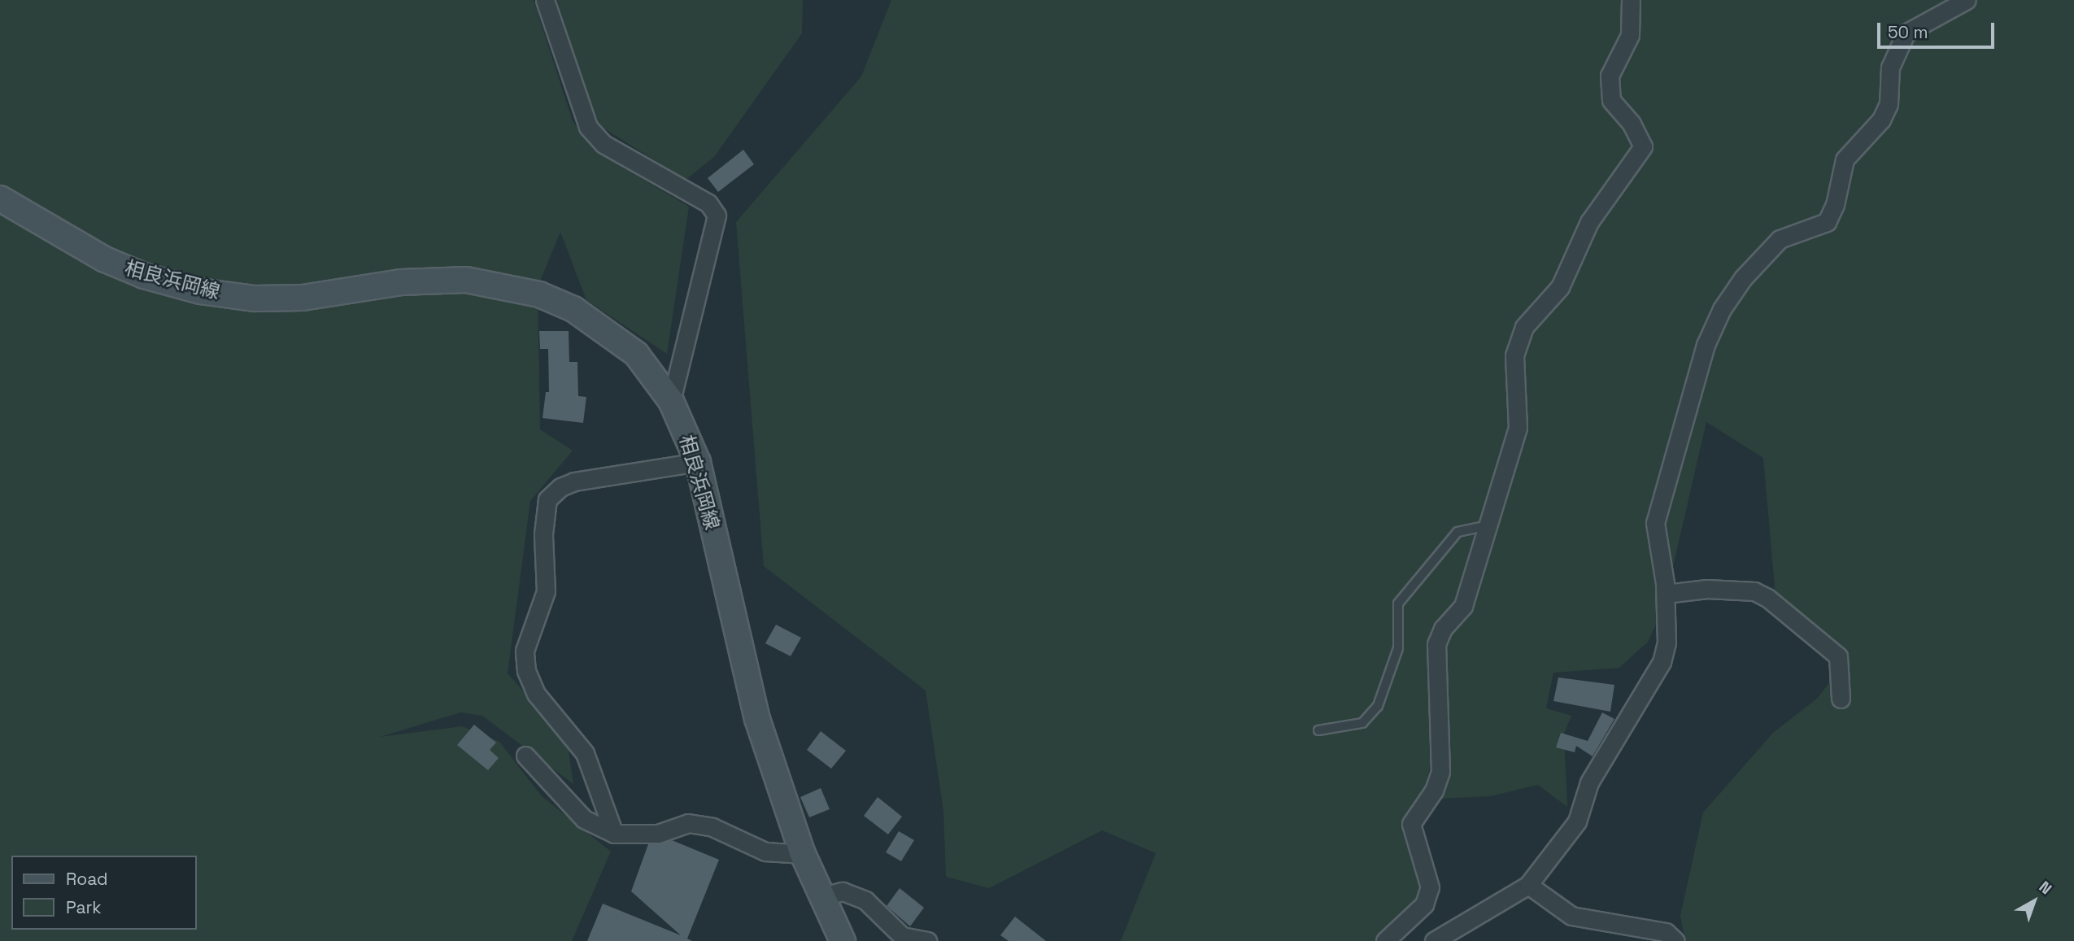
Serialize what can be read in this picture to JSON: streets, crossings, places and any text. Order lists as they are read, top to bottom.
{
  "streets": {
    "main road": ["相良浜岡線"]
  },
  "legend": ["Road", "Park"],
  "scale_bar": "50 m",
  "north": "top right"
}
